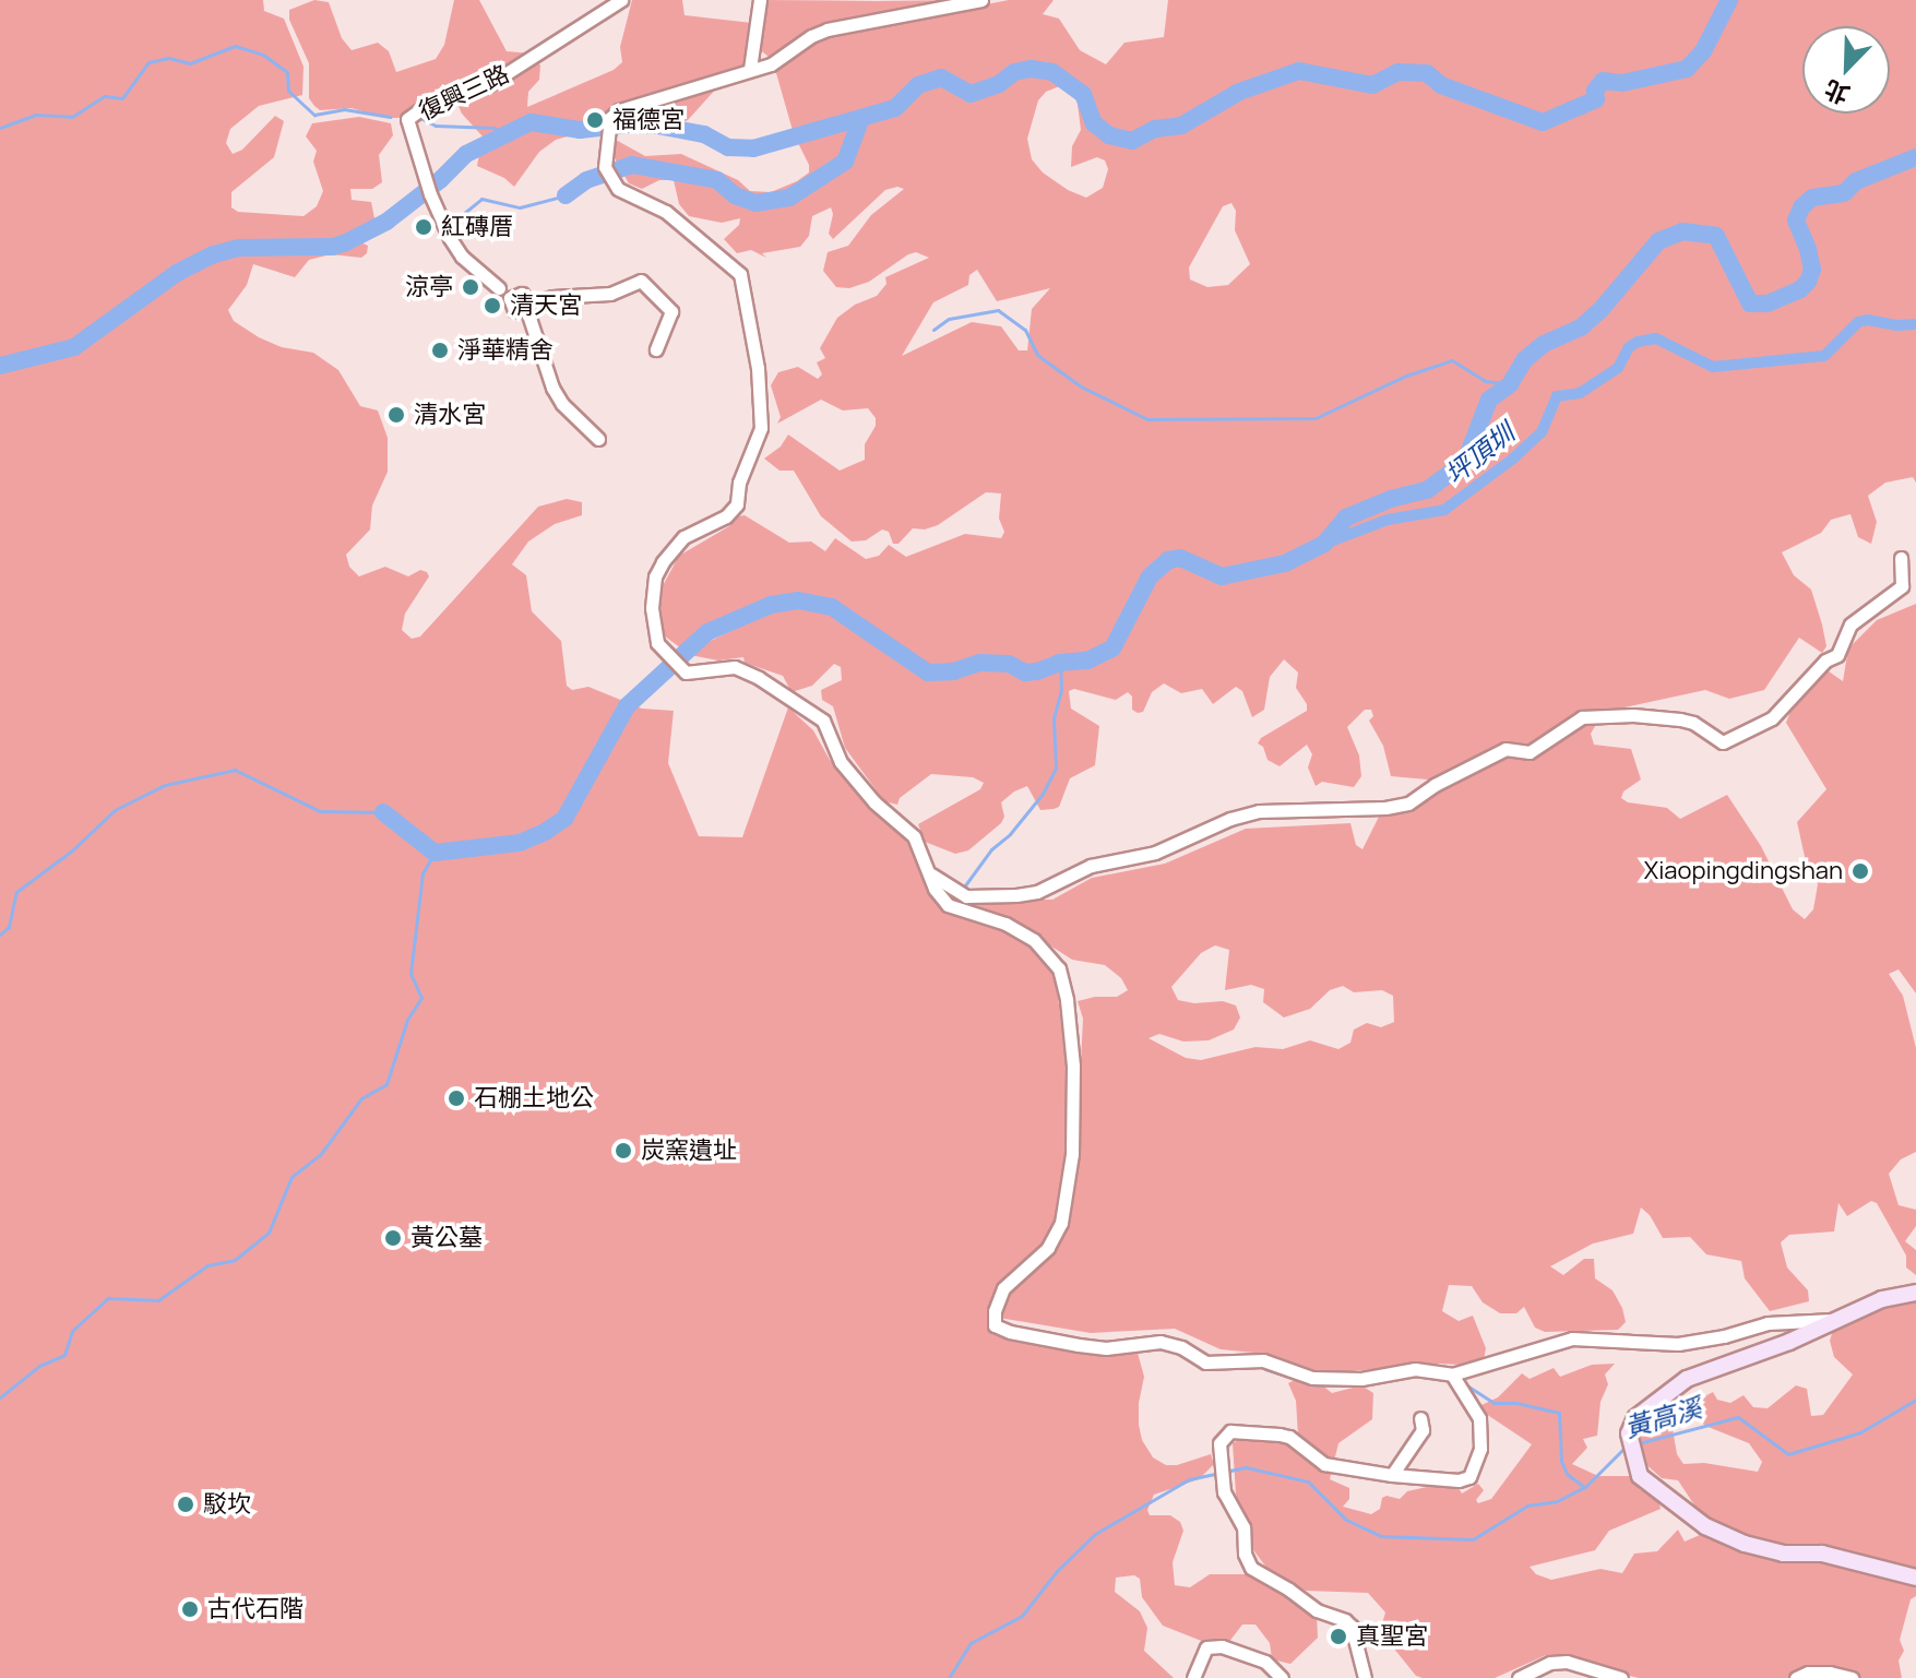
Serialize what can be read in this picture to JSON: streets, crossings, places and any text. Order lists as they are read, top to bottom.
{
  "streets": {
    "street": ["復興三路"]
  },
  "water": ["坪頂圳", "黃高溪"],
  "places": [
    "福德宮",
    "紅磚厝",
    "涼亭",
    "清天宮",
    "淨華精舍",
    "清水宮",
    "Xiaopingdingshan",
    "石棚土地公",
    "炭窯遺址",
    "黃公墓",
    "駁坎",
    "古代石階",
    "真聖宮"
  ],
  "north": "bottom left"
}
